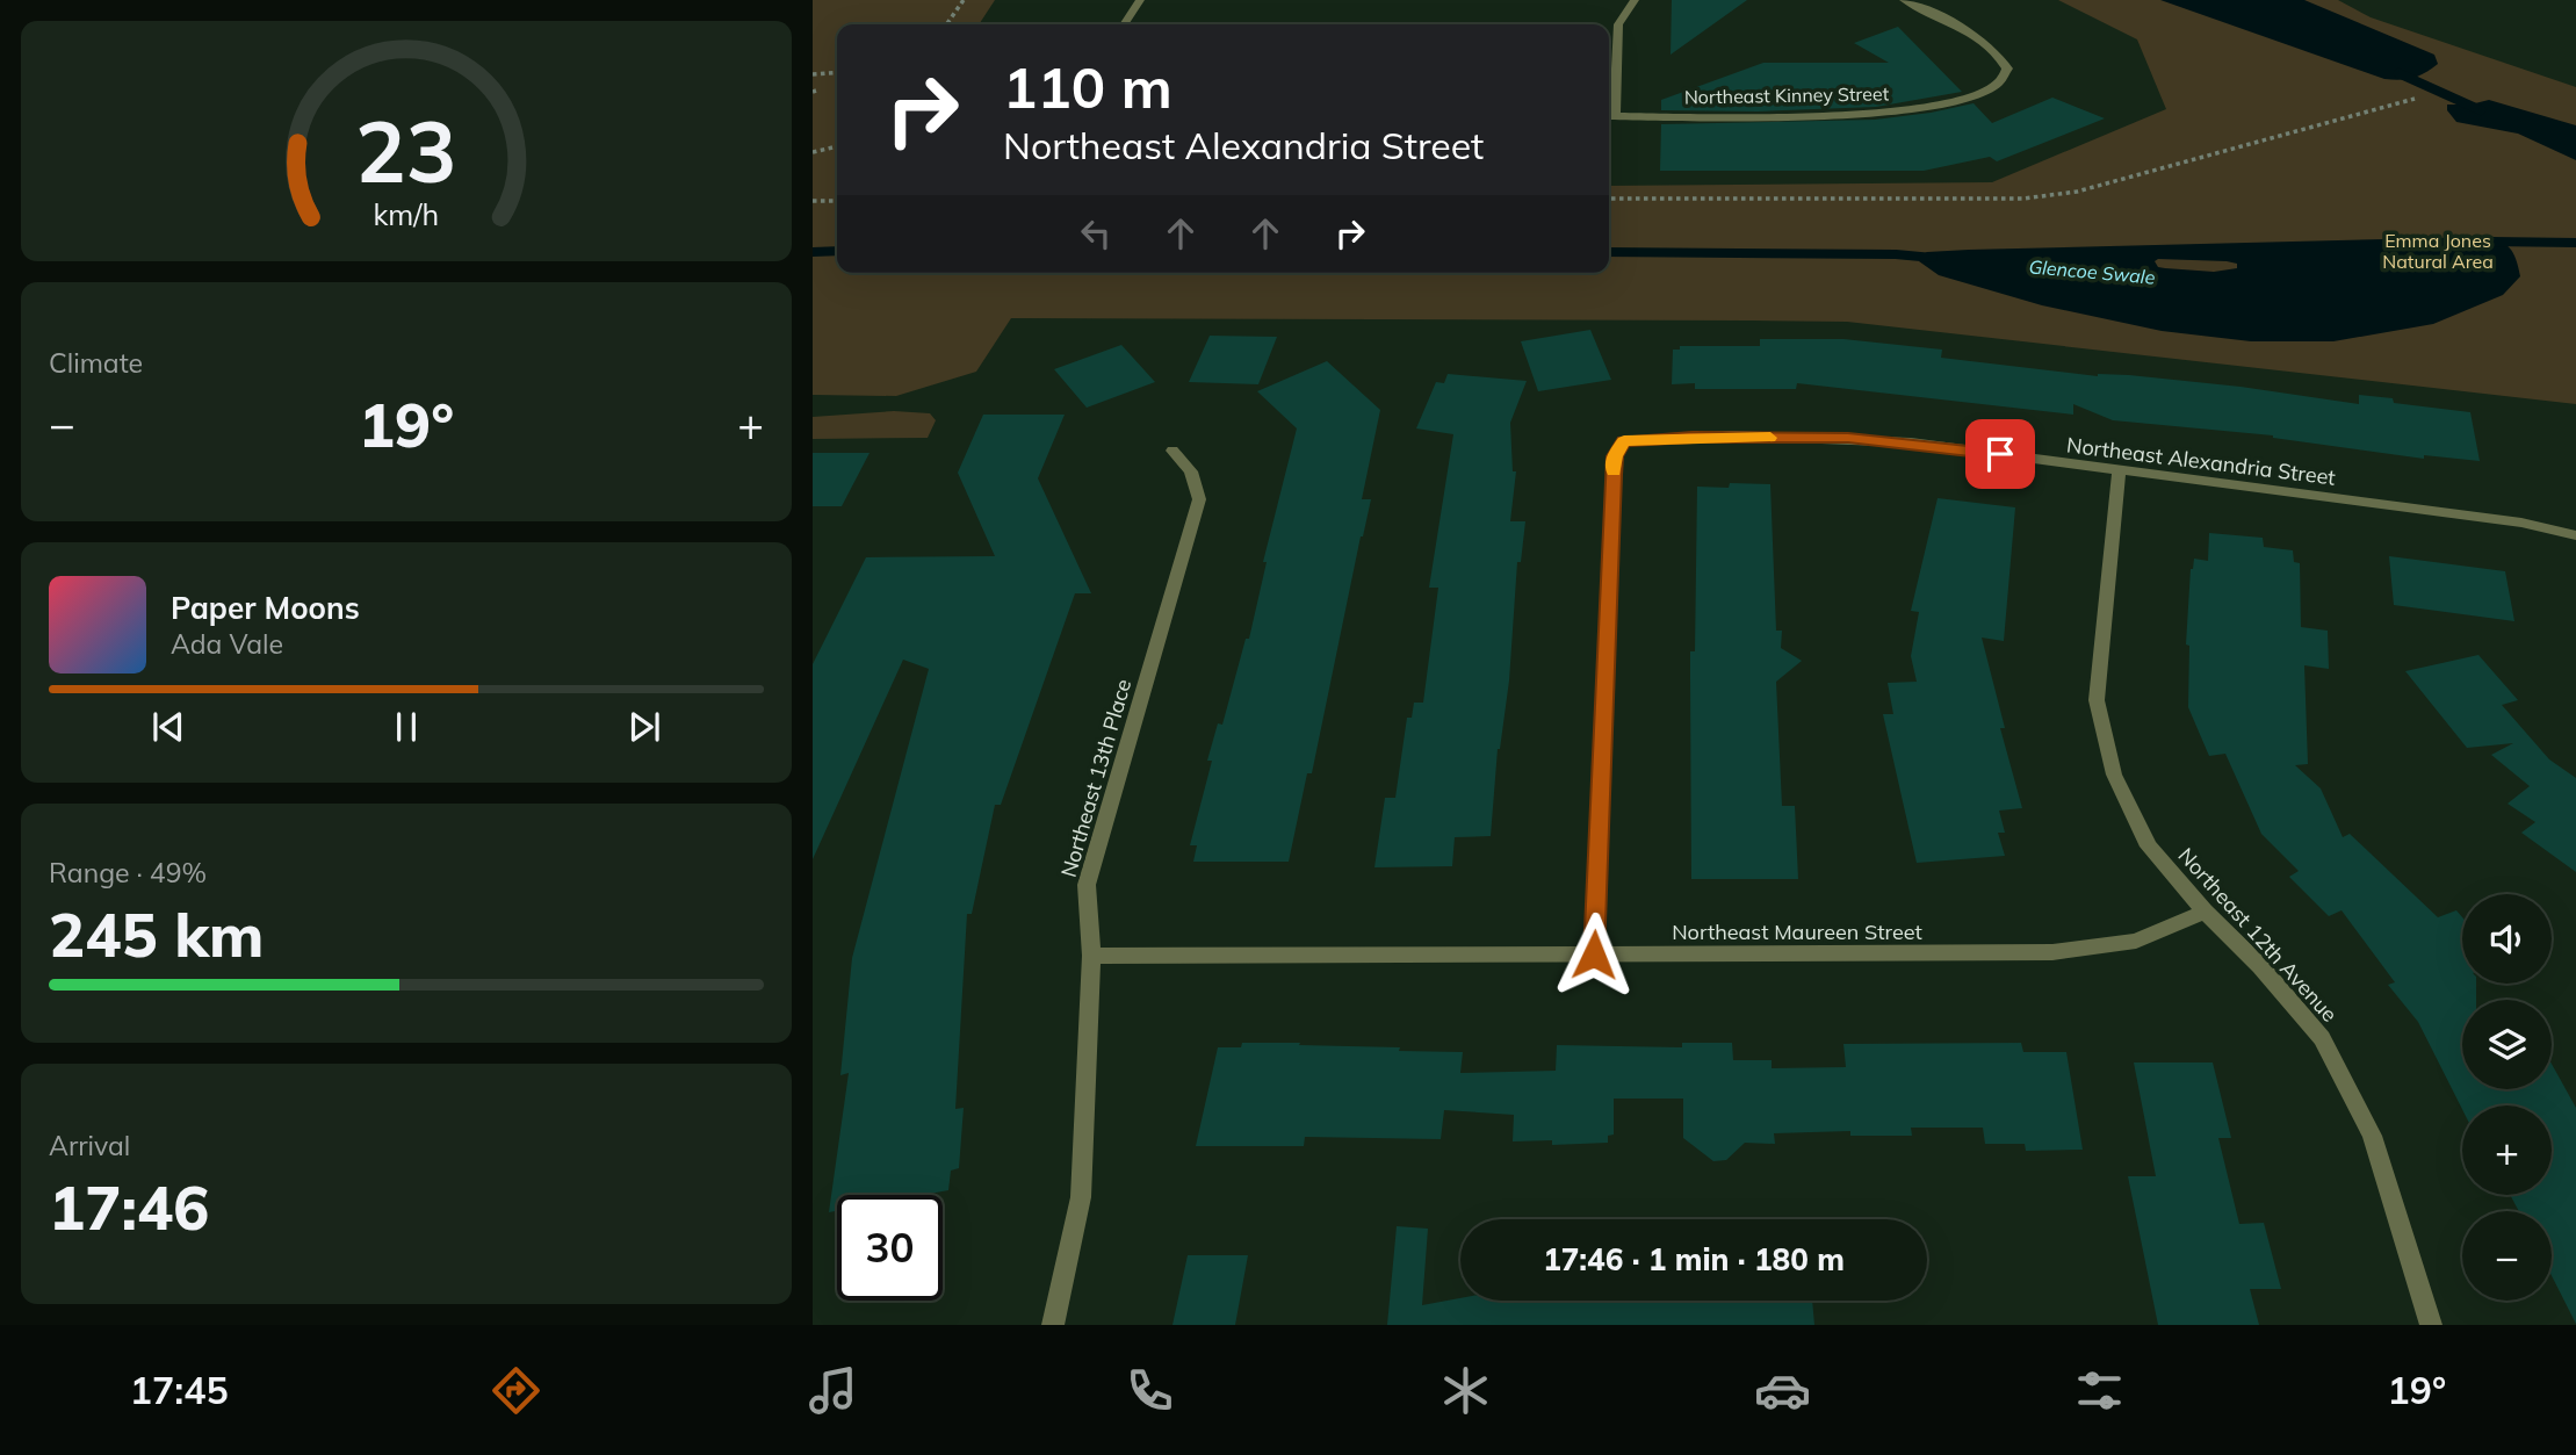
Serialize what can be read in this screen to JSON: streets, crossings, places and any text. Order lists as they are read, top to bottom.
{
  "streets": {
    "street": [
      "Northeast Kinney Street",
      "Northeast Alexandria Street",
      "Northeast 13th Place",
      "Northeast Maureen Street",
      "Northeast 12th Avenue"
    ]
  },
  "crossings": [
    ["Northeast Alexandria Street", "Northeast Maureen Street"],
    ["Northeast Alexandria Street", "Northeast 12th Avenue"],
    ["Northeast 13th Place", "Northeast Maureen Street"],
    ["Northeast Maureen Street", "Northeast 12th Avenue"]
  ],
  "water": ["Glencoe Swale"],
  "parks": ["Emma Jones Natural Area"],
  "page": {
    "turn": ["110 m", "Northeast Alexandria Street"],
    "tile": [
      "Climate",
      ["Range · 49%", "245 km"],
      ["Arrival", "17:46"]
    ],
    "heat": ["−", "19°", "+"],
    "song": ["Paper Moons", "Ada Vale"],
    "map_buttons": ["+", "−"],
    "limit": "30",
    "trip": "17:46 · 1 min · 180 m",
    "tabs": ["17:45", "19°"],
    "gauge": ["23", "km/h"]
  }
}
